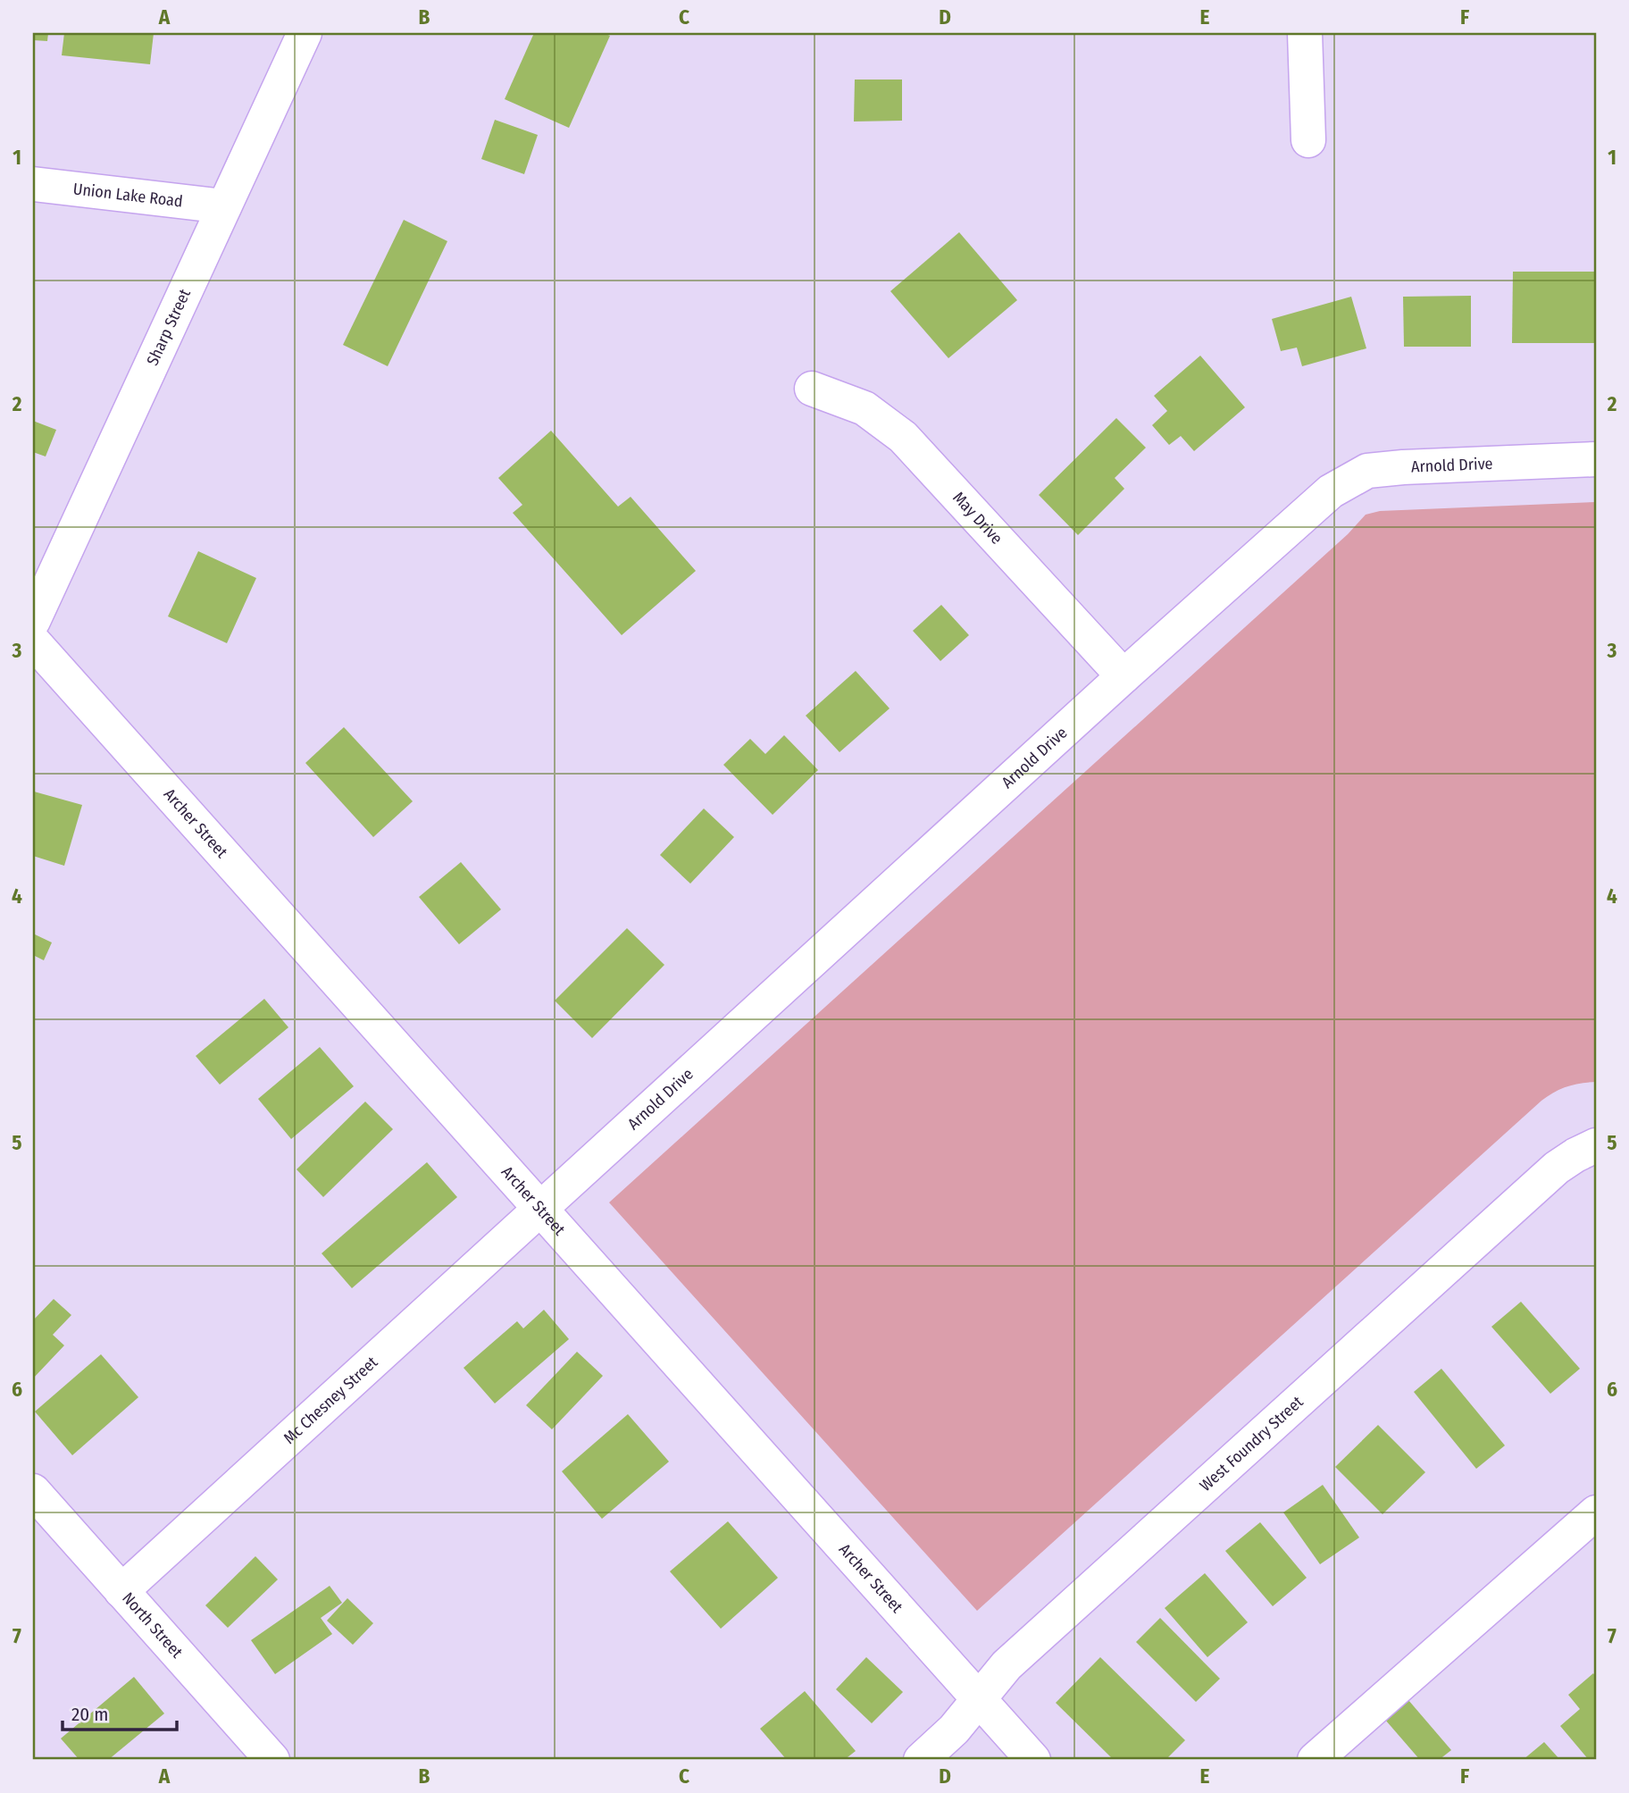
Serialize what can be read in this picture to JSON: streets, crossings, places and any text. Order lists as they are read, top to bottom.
{
  "streets": {
    "street": [
      "Union Lake Road",
      "Sharp Street",
      "Arnold Drive",
      "May Drive",
      "Archer Street",
      "Mc Chesney Street",
      "West Foundry Street",
      "North Street"
    ]
  },
  "crossings": [
    ["Union Lake Road", "Sharp Street"],
    ["Arnold Drive", "May Drive"],
    ["Arnold Drive", "Archer Street"],
    ["Arnold Drive", "Mc Chesney Street"],
    ["Archer Street", "Mc Chesney Street"],
    ["Archer Street", "West Foundry Street"],
    ["Mc Chesney Street", "North Street"]
  ],
  "scale_bar": "20 m",
  "grid": {
    "columns": [
      "A",
      "B",
      "C",
      "D",
      "E",
      "F"
    ],
    "rows": [
      "1",
      "2",
      "3",
      "4",
      "5",
      "6",
      "7"
    ]
  }
}
